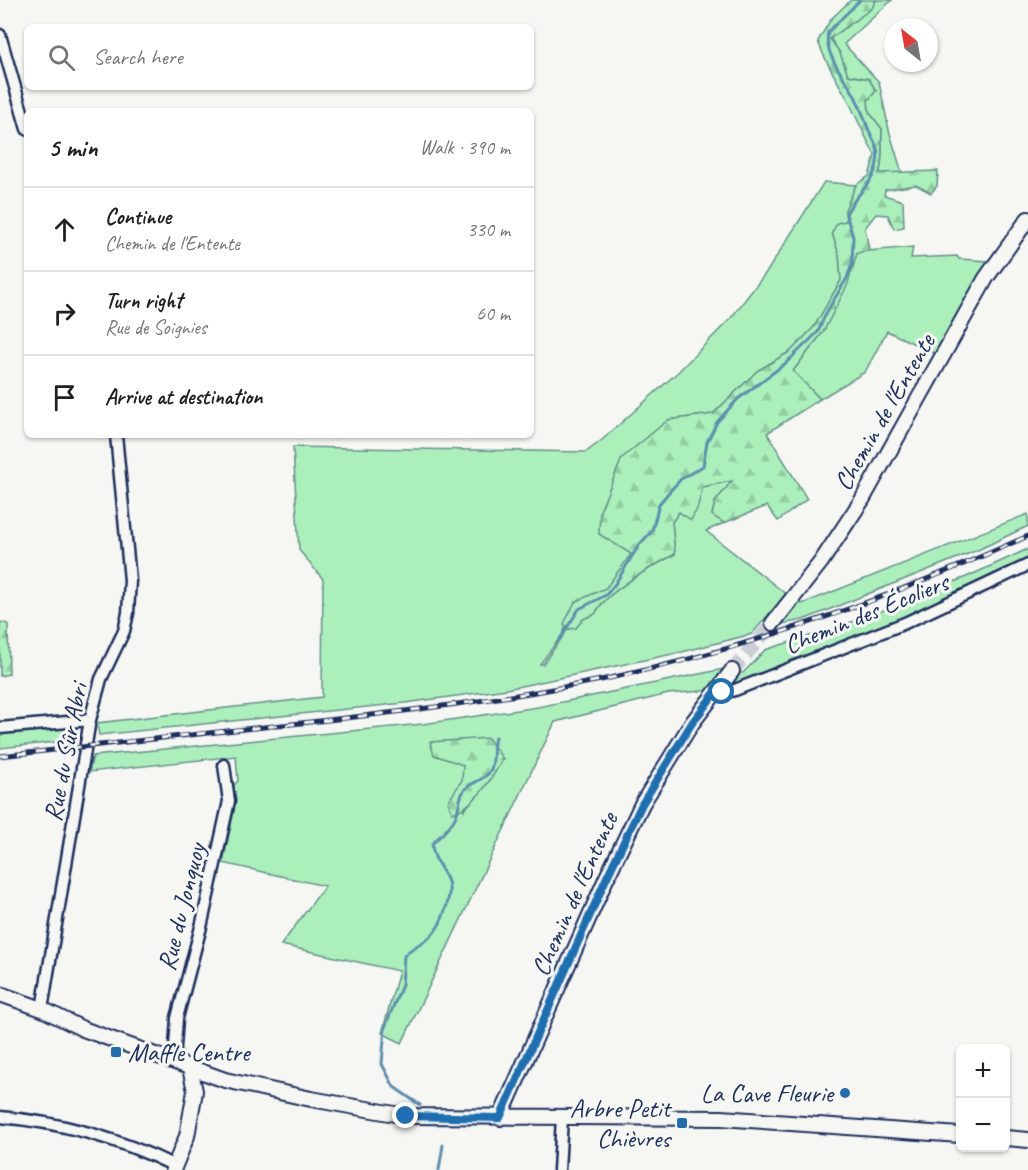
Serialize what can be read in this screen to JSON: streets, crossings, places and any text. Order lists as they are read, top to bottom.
{
  "streets": {
    "street": [
      "Chemin de l'Entente",
      "Chemin des Écoliers",
      "Rue du Sûr Abri",
      "Rue du Jonquoy"
    ]
  },
  "crossings": [
    ["Chemin de l'Entente", "Chemin des Écoliers"]
  ],
  "places": {
    "transit": ["Maffle Centre", "Arbre Petit Chièvres"],
    "other": ["La Cave Fleurie"]
  },
  "north": "top left",
  "page": {
    "search": "Search here",
    "heading": ["5 min", "Walk · 390 m"],
    "list": [
      ["Continue", "Chemin de l'Entente", "330 m"],
      ["Turn right", "Rue de Soignies", "60 m"],
      "Arrive at destination"
    ],
    "map_buttons": ["+", "−"]
  }
}
